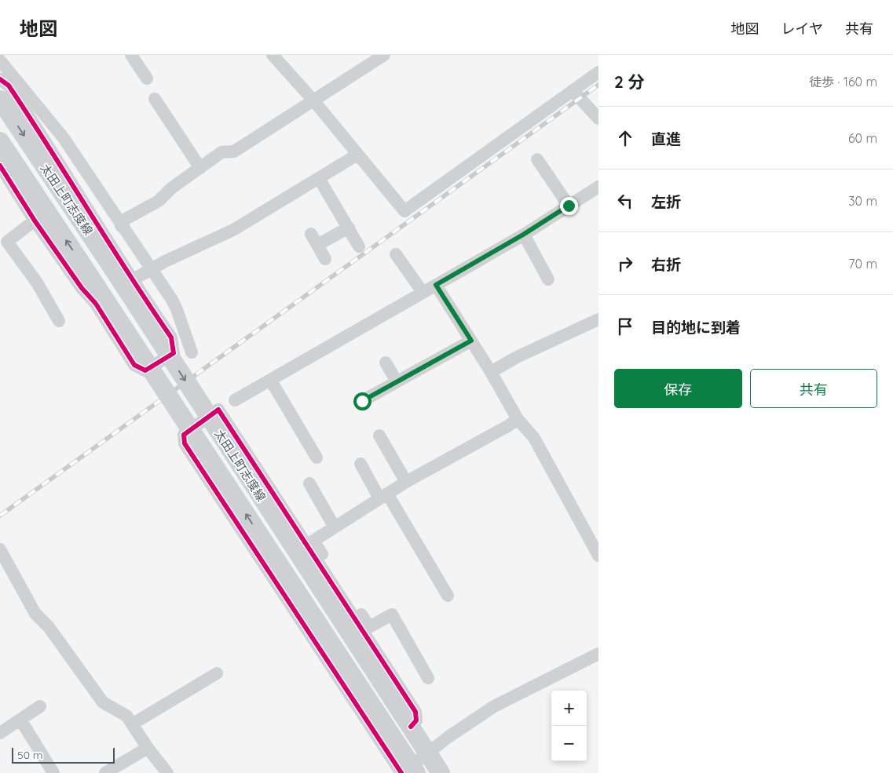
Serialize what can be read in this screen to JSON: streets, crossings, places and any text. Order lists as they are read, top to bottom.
{
  "streets": {
    "main road": ["太田上町志度線"]
  },
  "scale_bar": "50 m",
  "page": {
    "header": "地図",
    "nav": ["地図", "レイヤ", "共有"],
    "heading": ["2 分", "徒歩 · 160 m"],
    "list": [
      ["直進", "60 m"],
      ["左折", "30 m"],
      ["右折", "70 m"],
      "目的地に到着"
    ],
    "buttons": ["保存", "共有"],
    "map_buttons": ["+", "−"],
    "scale": "50 m"
  }
}
